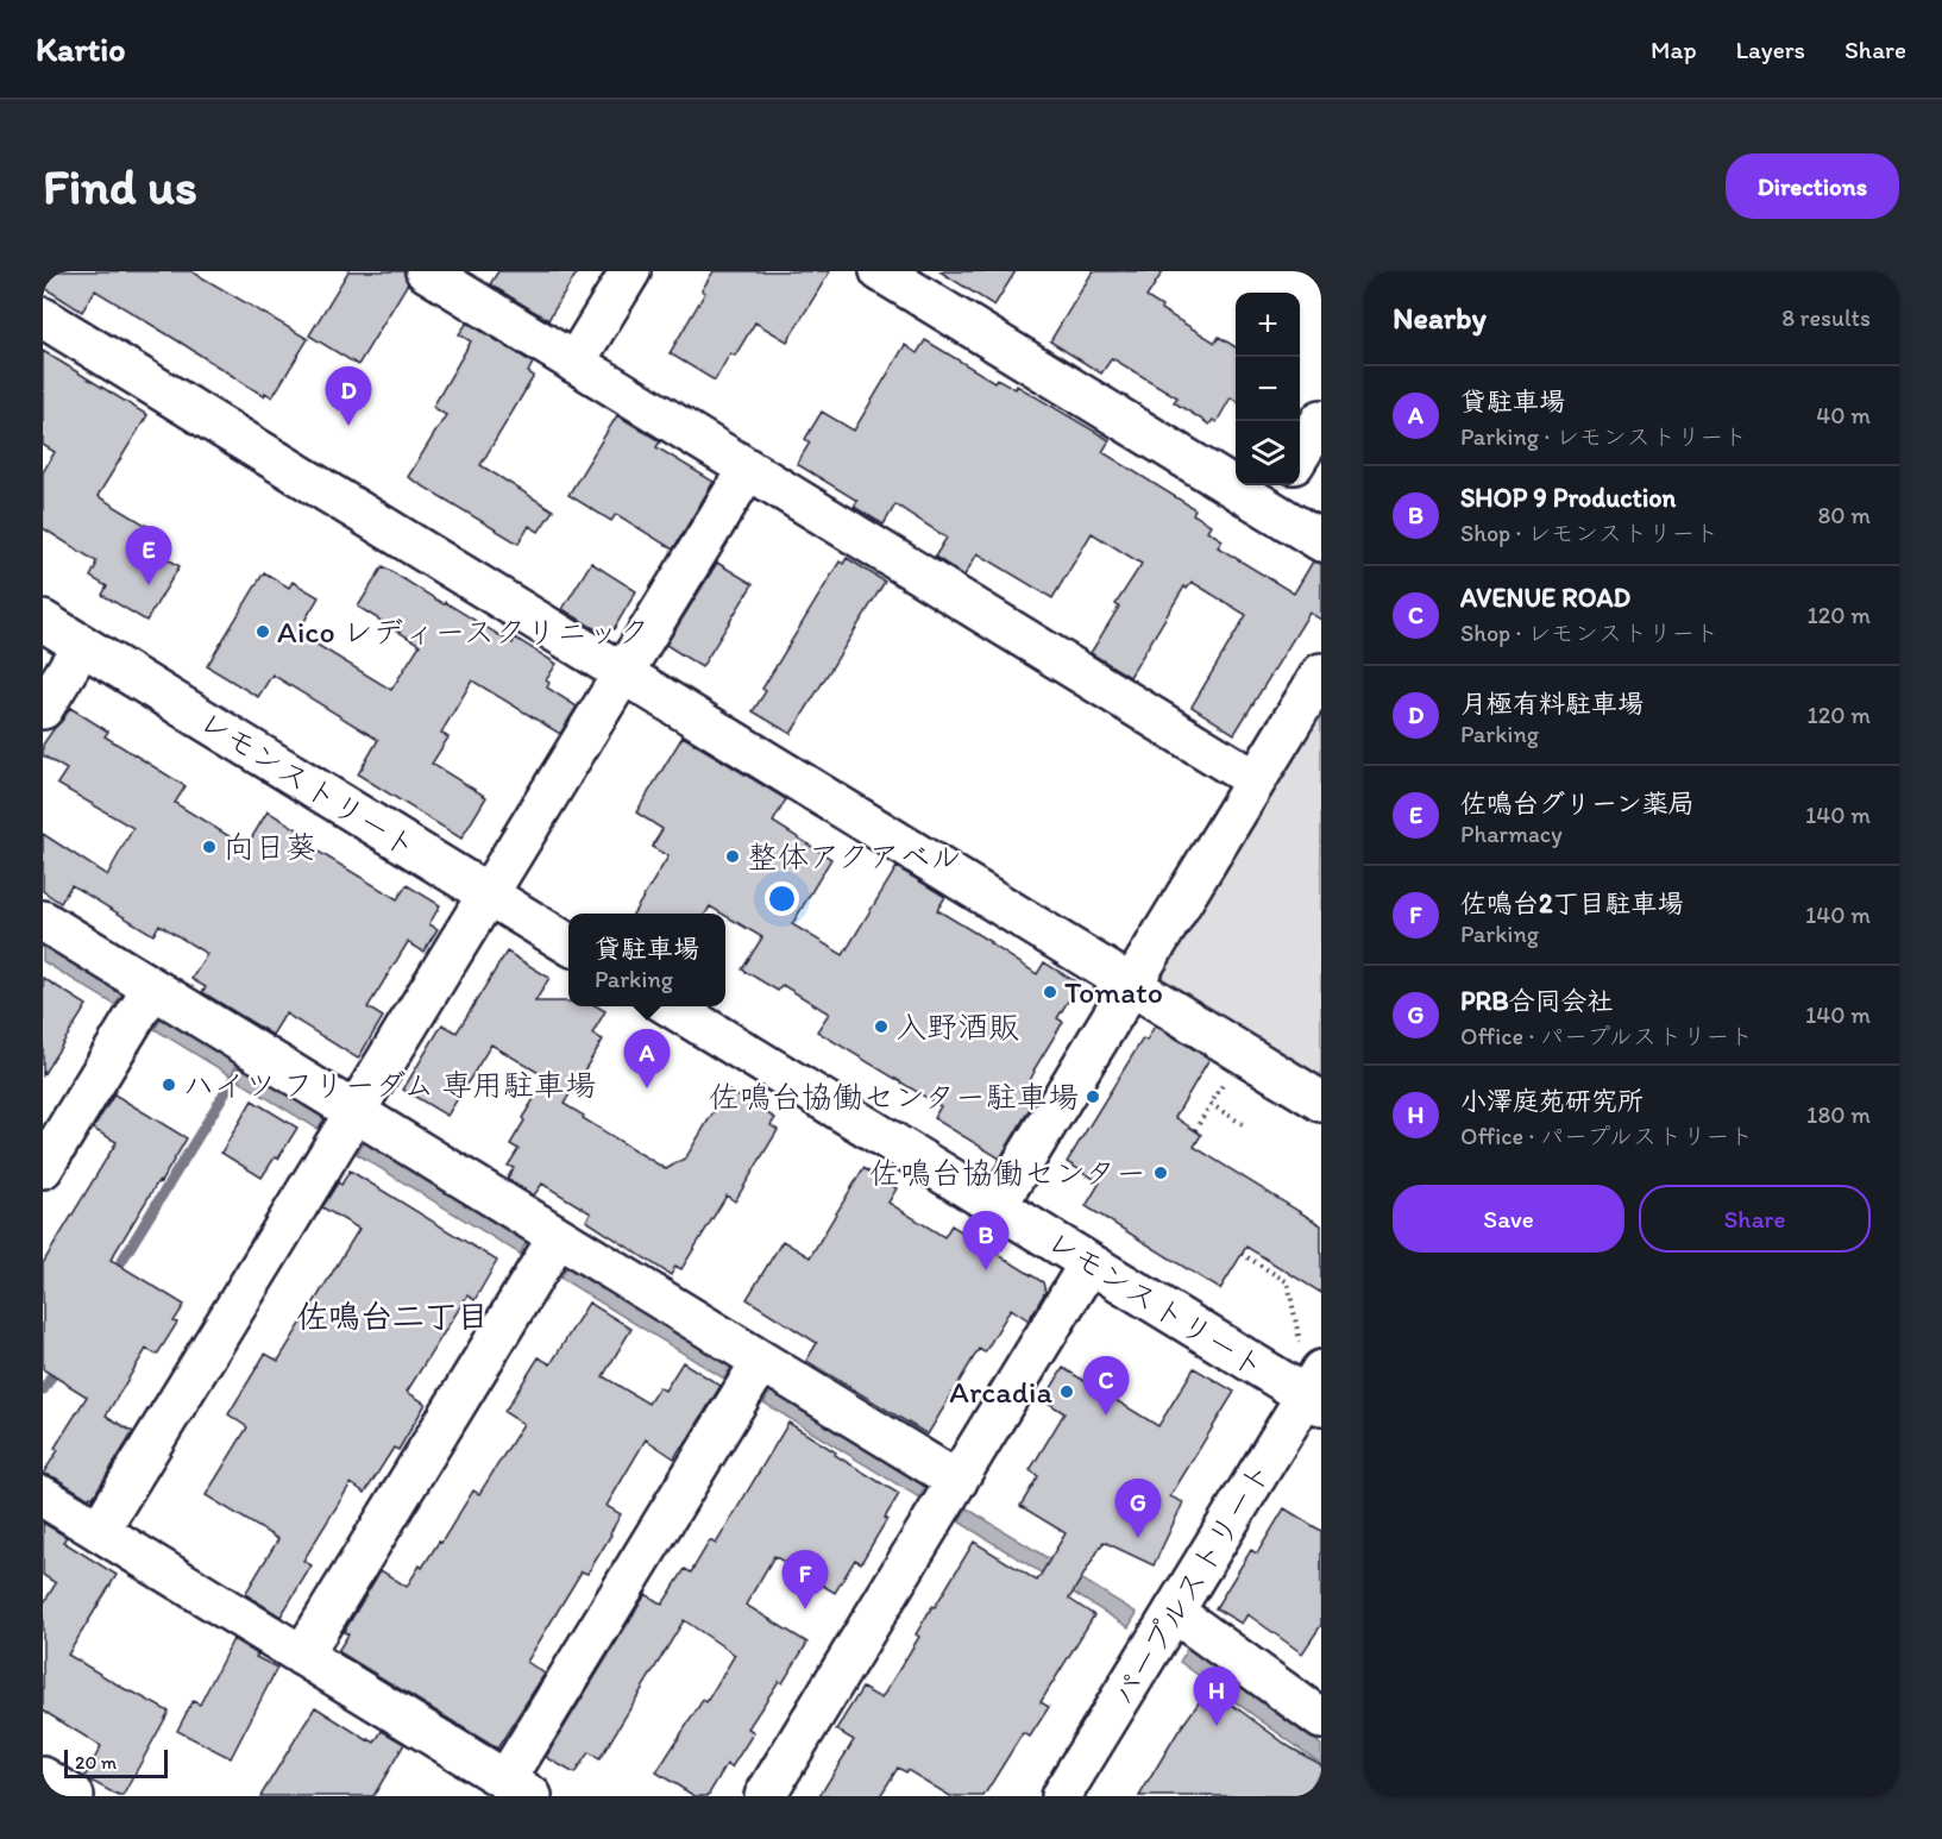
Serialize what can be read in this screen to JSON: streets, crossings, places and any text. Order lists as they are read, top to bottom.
{
  "streets": {
    "street": ["レモンストリート", "パープルストリート"]
  },
  "crossings": [
    ["レモンストリート", "パープルストリート"]
  ],
  "districts": ["佐鳴台二丁目"],
  "places": [
    "Aico レディースクリニック",
    "向日葵",
    "整体アクアベル",
    "Tomato",
    "入野酒販",
    "ハイツ フリーダム 専用駐車場",
    "佐鳴台協働センター駐車場",
    "佐鳴台協働センター",
    "Arcadia"
  ],
  "scale_bar": "20 m",
  "page": {
    "header": "Kartio",
    "nav": ["Map", "Layers", "Share"],
    "buttons": [
      "Directions",
      ["Save", "Share"]
    ],
    "title": "Find us",
    "heading": ["Nearby", "8 results"],
    "map_buttons": ["+", "−"],
    "list": [
      {
        "mark": "A",
        "name": "貸駐車場",
        "note": "Parking · レモンストリート",
        "value": "40 m"
      },
      {
        "mark": "B",
        "name": "SHOP 9 Production",
        "note": "Shop · レモンストリート",
        "value": "80 m"
      },
      {
        "mark": "C",
        "name": "AVENUE ROAD",
        "note": "Shop · レモンストリート",
        "value": "120 m"
      },
      {
        "mark": "D",
        "name": "月極有料駐車場",
        "note": "Parking",
        "value": "120 m"
      },
      {
        "mark": "E",
        "name": "佐鳴台グリーン薬局",
        "note": "Pharmacy",
        "value": "140 m"
      },
      {
        "mark": "F",
        "name": "佐鳴台2丁目駐車場",
        "note": "Parking",
        "value": "140 m"
      },
      {
        "mark": "G",
        "name": "PRB合同会社",
        "note": "Office · パープルストリート",
        "value": "140 m"
      },
      {
        "mark": "H",
        "name": "小澤庭苑研究所",
        "note": "Office · パープルストリート",
        "value": "180 m"
      }
    ],
    "pins": [
      "D",
      "E",
      "A",
      "B",
      "C",
      "G",
      "F",
      "H"
    ],
    "popup": ["貸駐車場", "Parking"],
    "scale": "20 m"
  }
}
